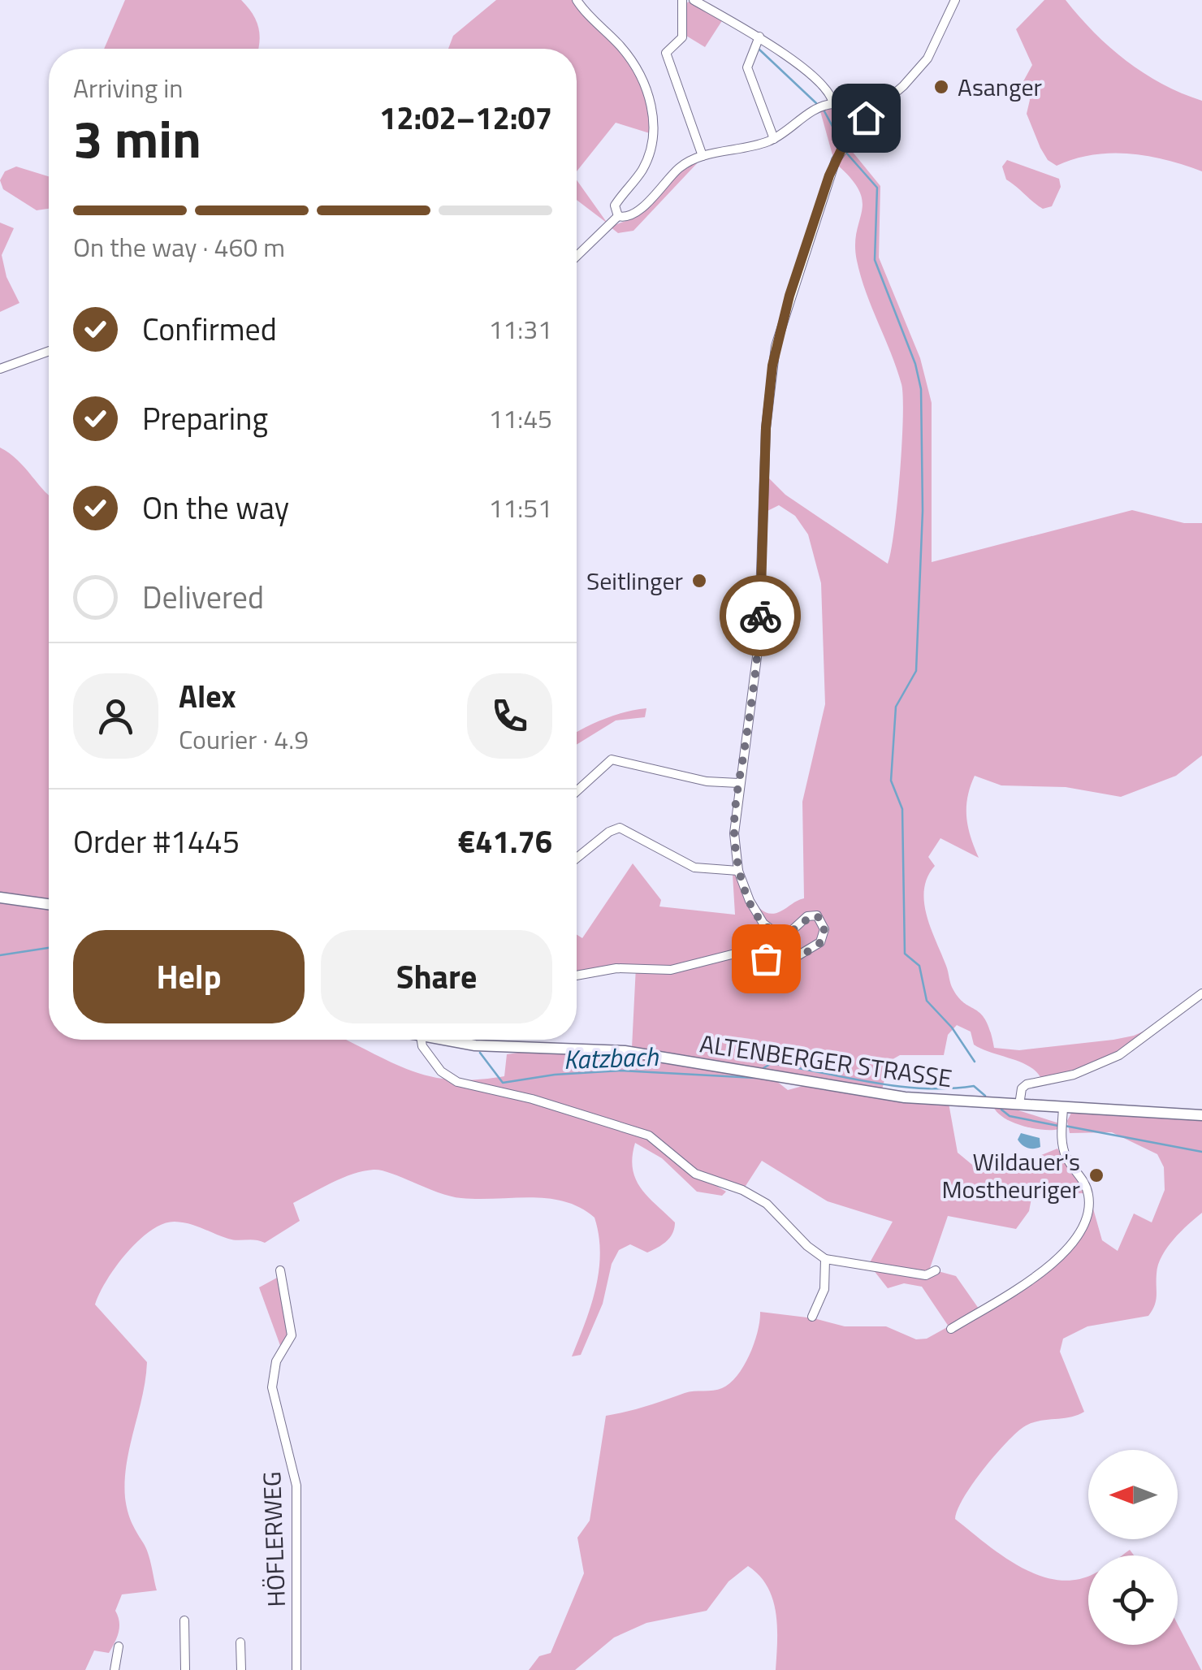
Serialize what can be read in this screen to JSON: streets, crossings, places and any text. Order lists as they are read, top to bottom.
{
  "streets": {
    "street": ["ALTENBERGER STRASSE", "HÖFLERWEG"]
  },
  "water": ["Katzbach"],
  "places": ["Asanger", "Seitlinger", "Wildauer's Mostheuriger"],
  "north": "left",
  "page": {
    "heading": ["3 min", "Arriving in", "12:02–12:07"],
    "panel": [
      "Alex",
      "Courier · 4.9",
      "Order #1445",
      "€41.76"
    ],
    "bar": "On the way · 460 m",
    "list": [
      ["Confirmed", "11:31"],
      ["Preparing", "11:45"],
      ["On the way", "11:51"],
      "Delivered"
    ],
    "buttons": ["Help", "Share"]
  }
}
